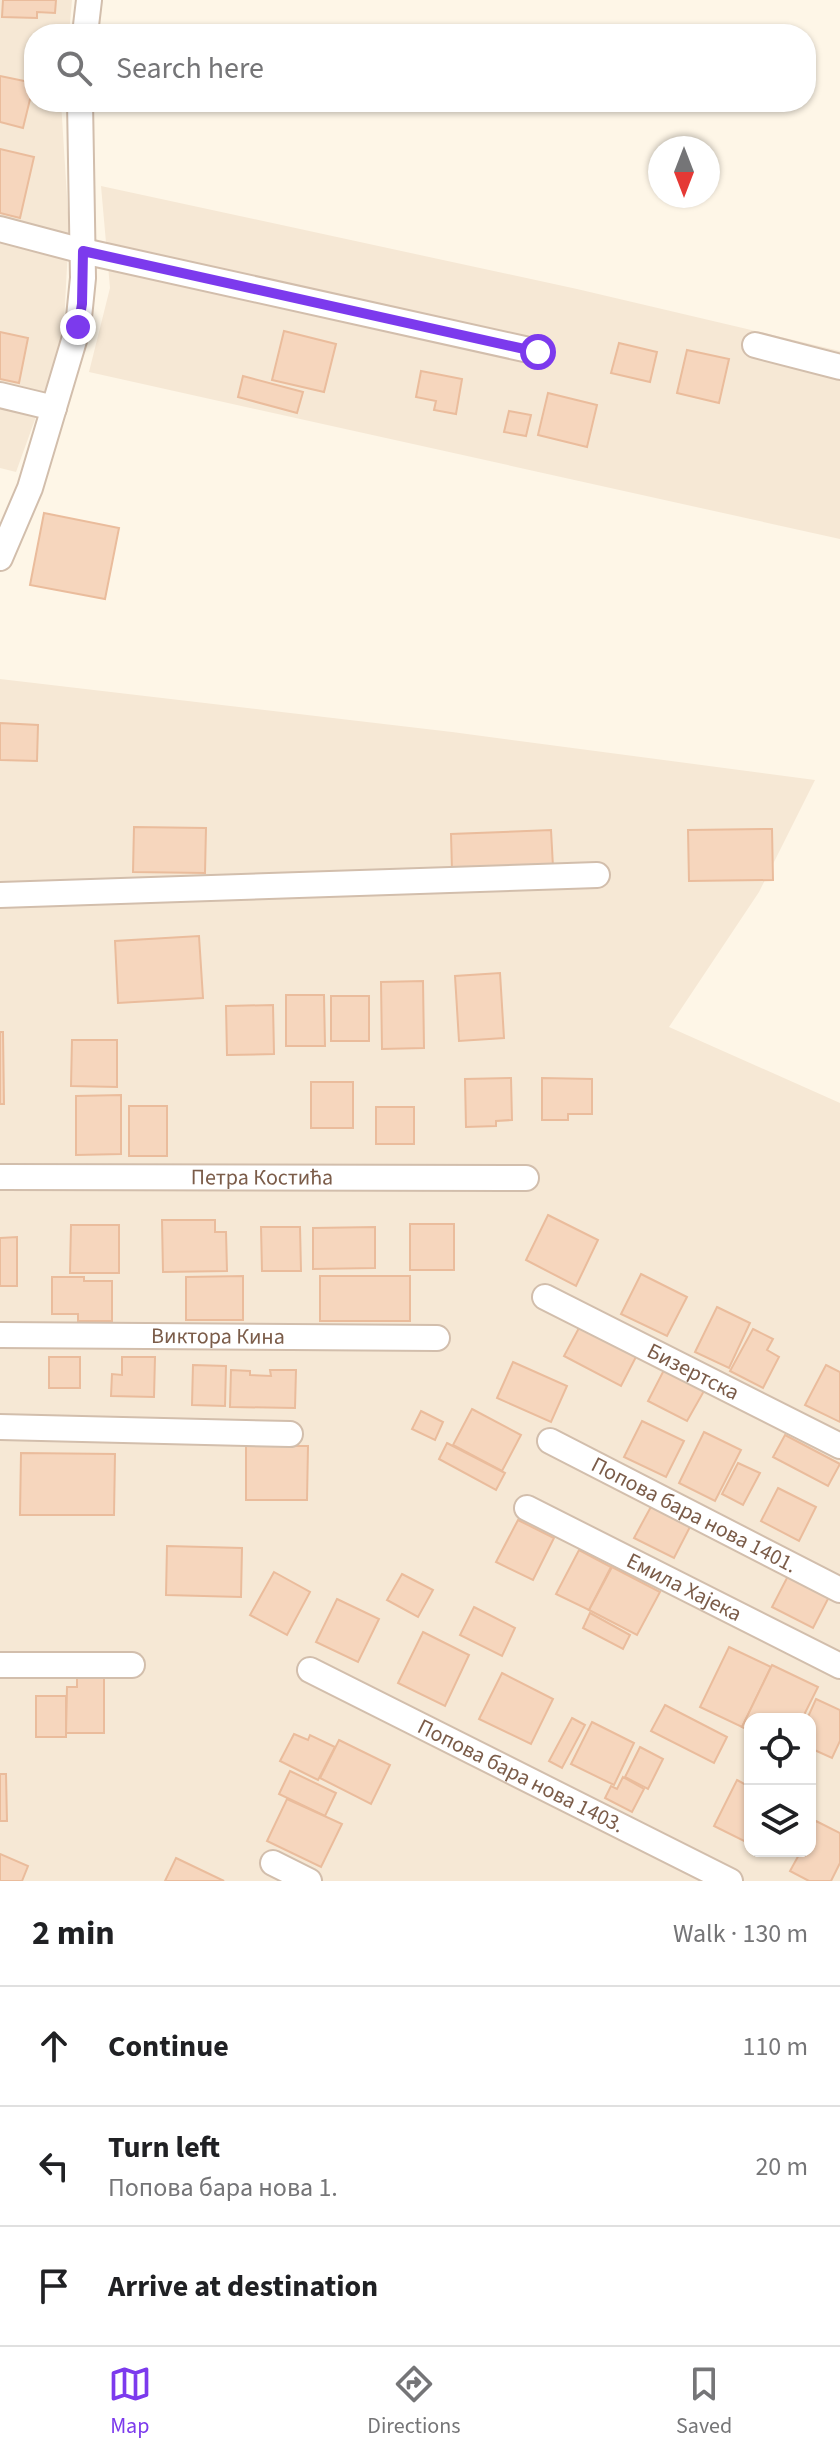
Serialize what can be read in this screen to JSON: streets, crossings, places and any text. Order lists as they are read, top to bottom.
{
  "streets": {
    "street": [
      "Петра Костића",
      "Виктора Кина",
      "Бизертска",
      "Попова бара нова 1401.",
      "Емила Хајека",
      "Попова бара нова 1403."
    ]
  },
  "north": "bottom",
  "page": {
    "search": "Search here",
    "heading": ["2 min", "Walk · 130 m"],
    "list": [
      ["Continue", "110 m"],
      ["Turn left", "Попова бара нова 1.", "20 m"],
      "Arrive at destination"
    ],
    "nav": ["Map", "Directions", "Saved"]
  }
}
